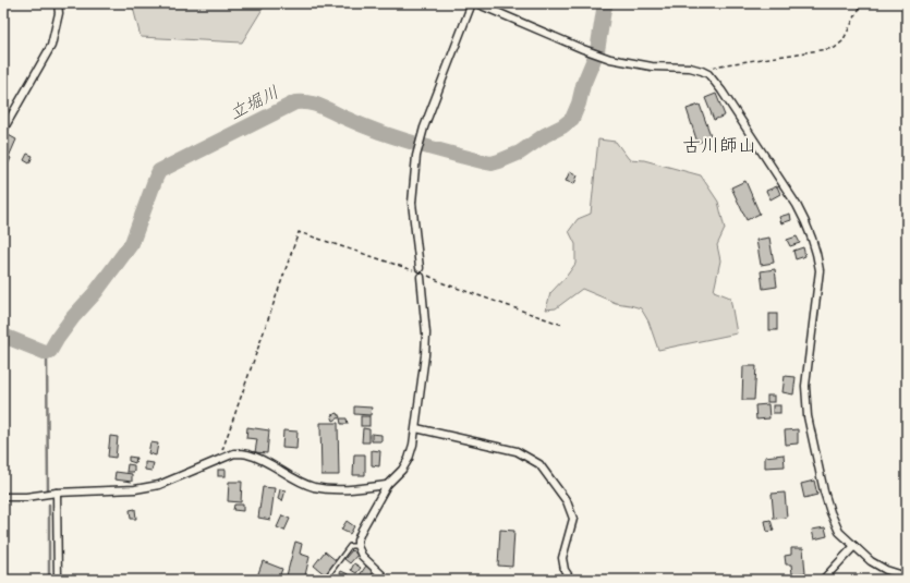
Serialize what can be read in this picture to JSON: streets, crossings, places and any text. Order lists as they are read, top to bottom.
{
  "districts": ["古川師山"],
  "water": ["立堀川"]
}
